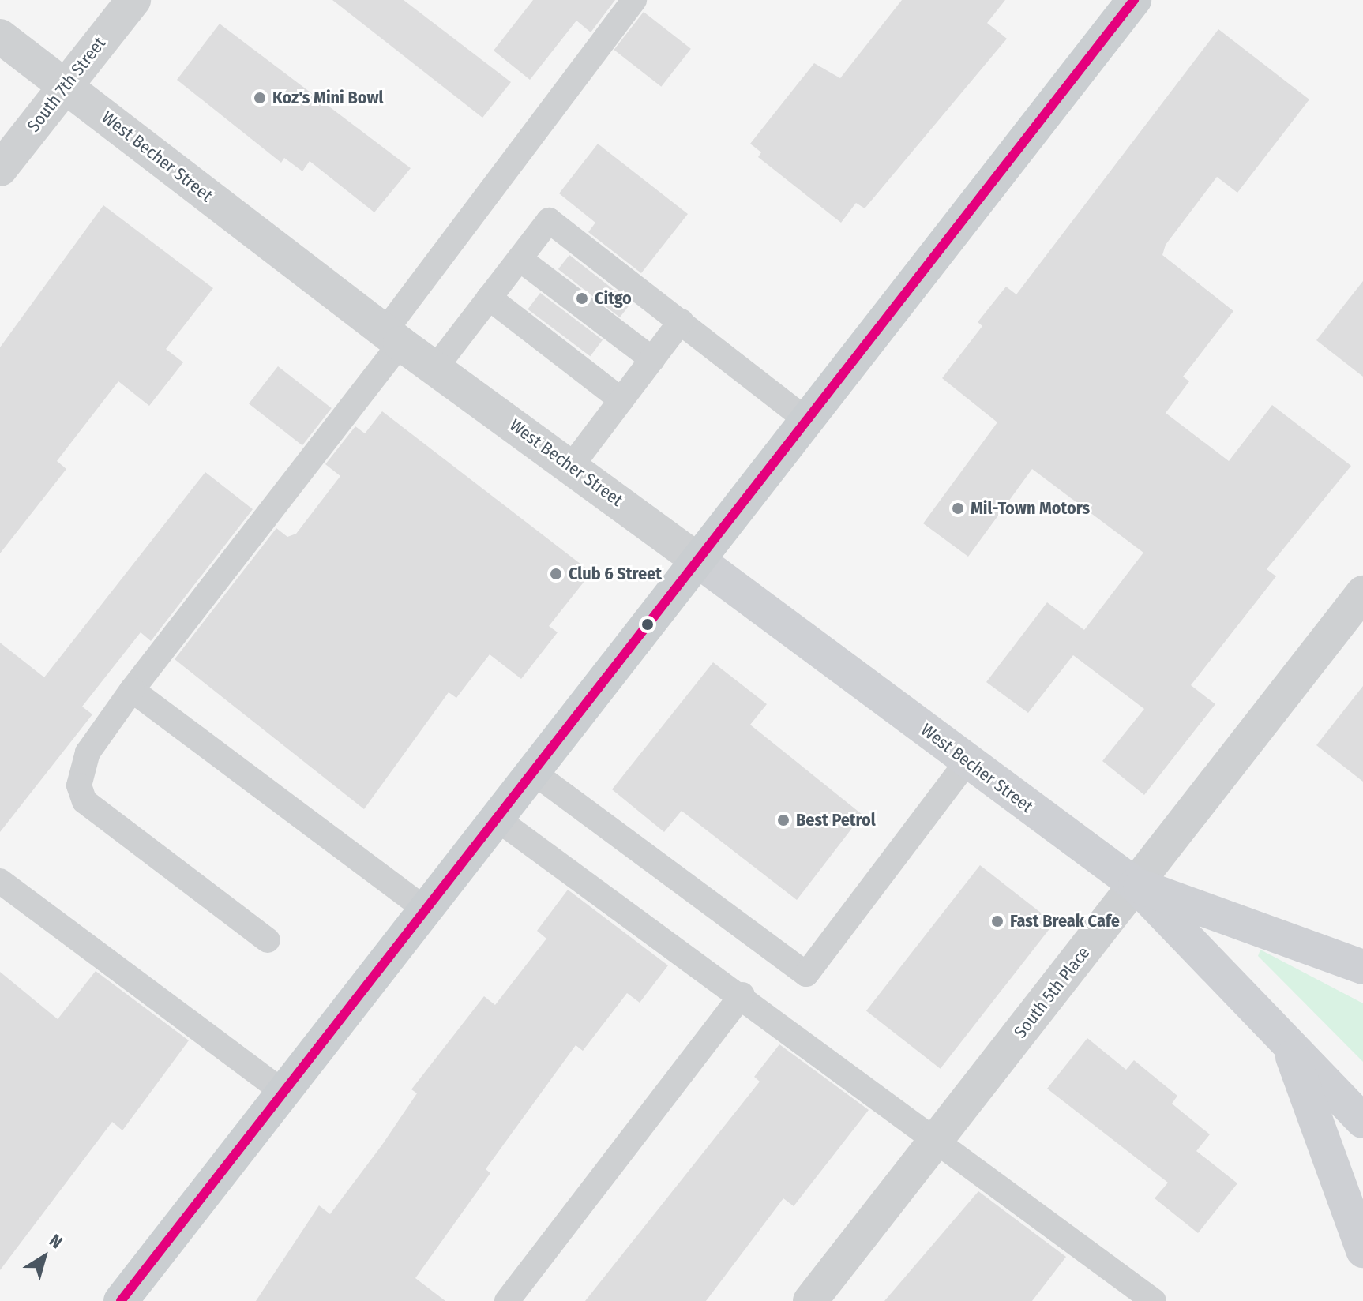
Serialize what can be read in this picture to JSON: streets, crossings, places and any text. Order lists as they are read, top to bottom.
{
  "streets": {
    "main road": ["West Becher Street"],
    "street": ["South 7th Street", "South 5th Place"]
  },
  "crossings": [
    ["South 7th Street", "West Becher Street"],
    ["West Becher Street", "South 5th Place"]
  ],
  "places": [
    "Koz's Mini Bowl",
    "Citgo",
    "Mil-Town Motors",
    "Club 6 Street",
    "Best Petrol",
    "Fast Break Cafe"
  ],
  "north": "top right"
}
